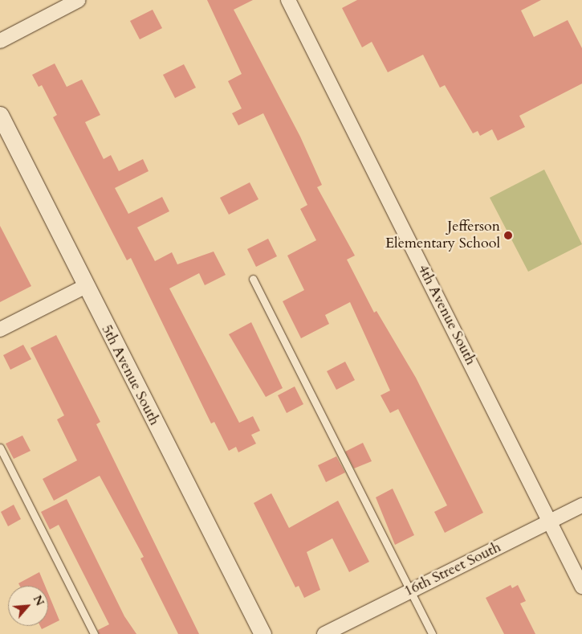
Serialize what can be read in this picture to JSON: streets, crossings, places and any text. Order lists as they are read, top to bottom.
{
  "streets": {
    "street": ["4th Avenue South", "5th Avenue South", "16th Street South"]
  },
  "crossings": [
    ["4th Avenue South", "16th Street South"]
  ],
  "places": ["Jefferson Elementary School"],
  "north": "top right"
}
